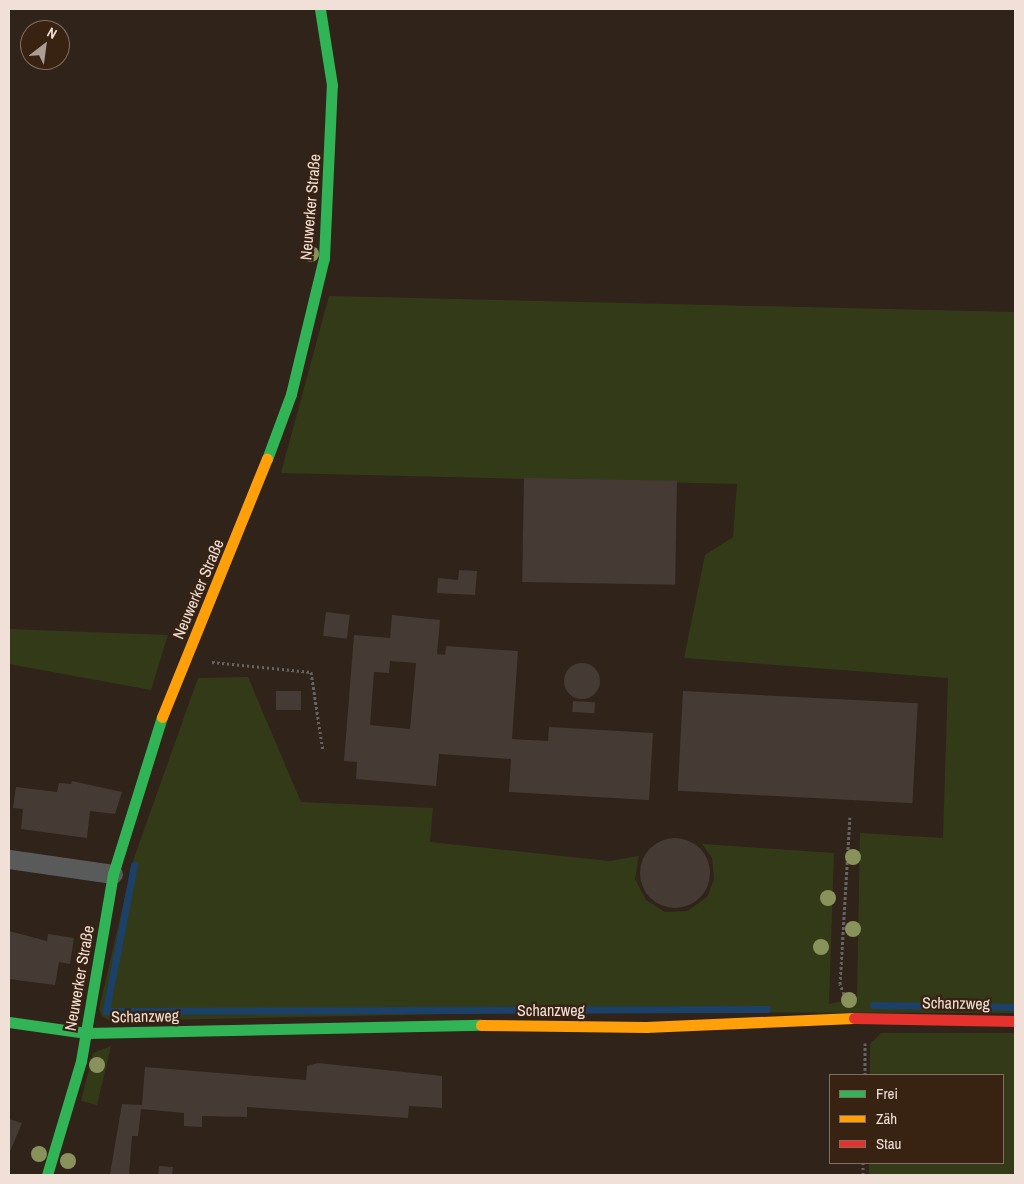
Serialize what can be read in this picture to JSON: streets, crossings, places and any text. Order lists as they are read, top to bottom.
{
  "streets": {
    "street": ["Neuwerker Straße", "Schanzweg"]
  },
  "crossings": [
    ["Neuwerker Straße", "Schanzweg"]
  ],
  "legend": ["Frei", "Zäh", "Stau"],
  "north": "top right"
}
